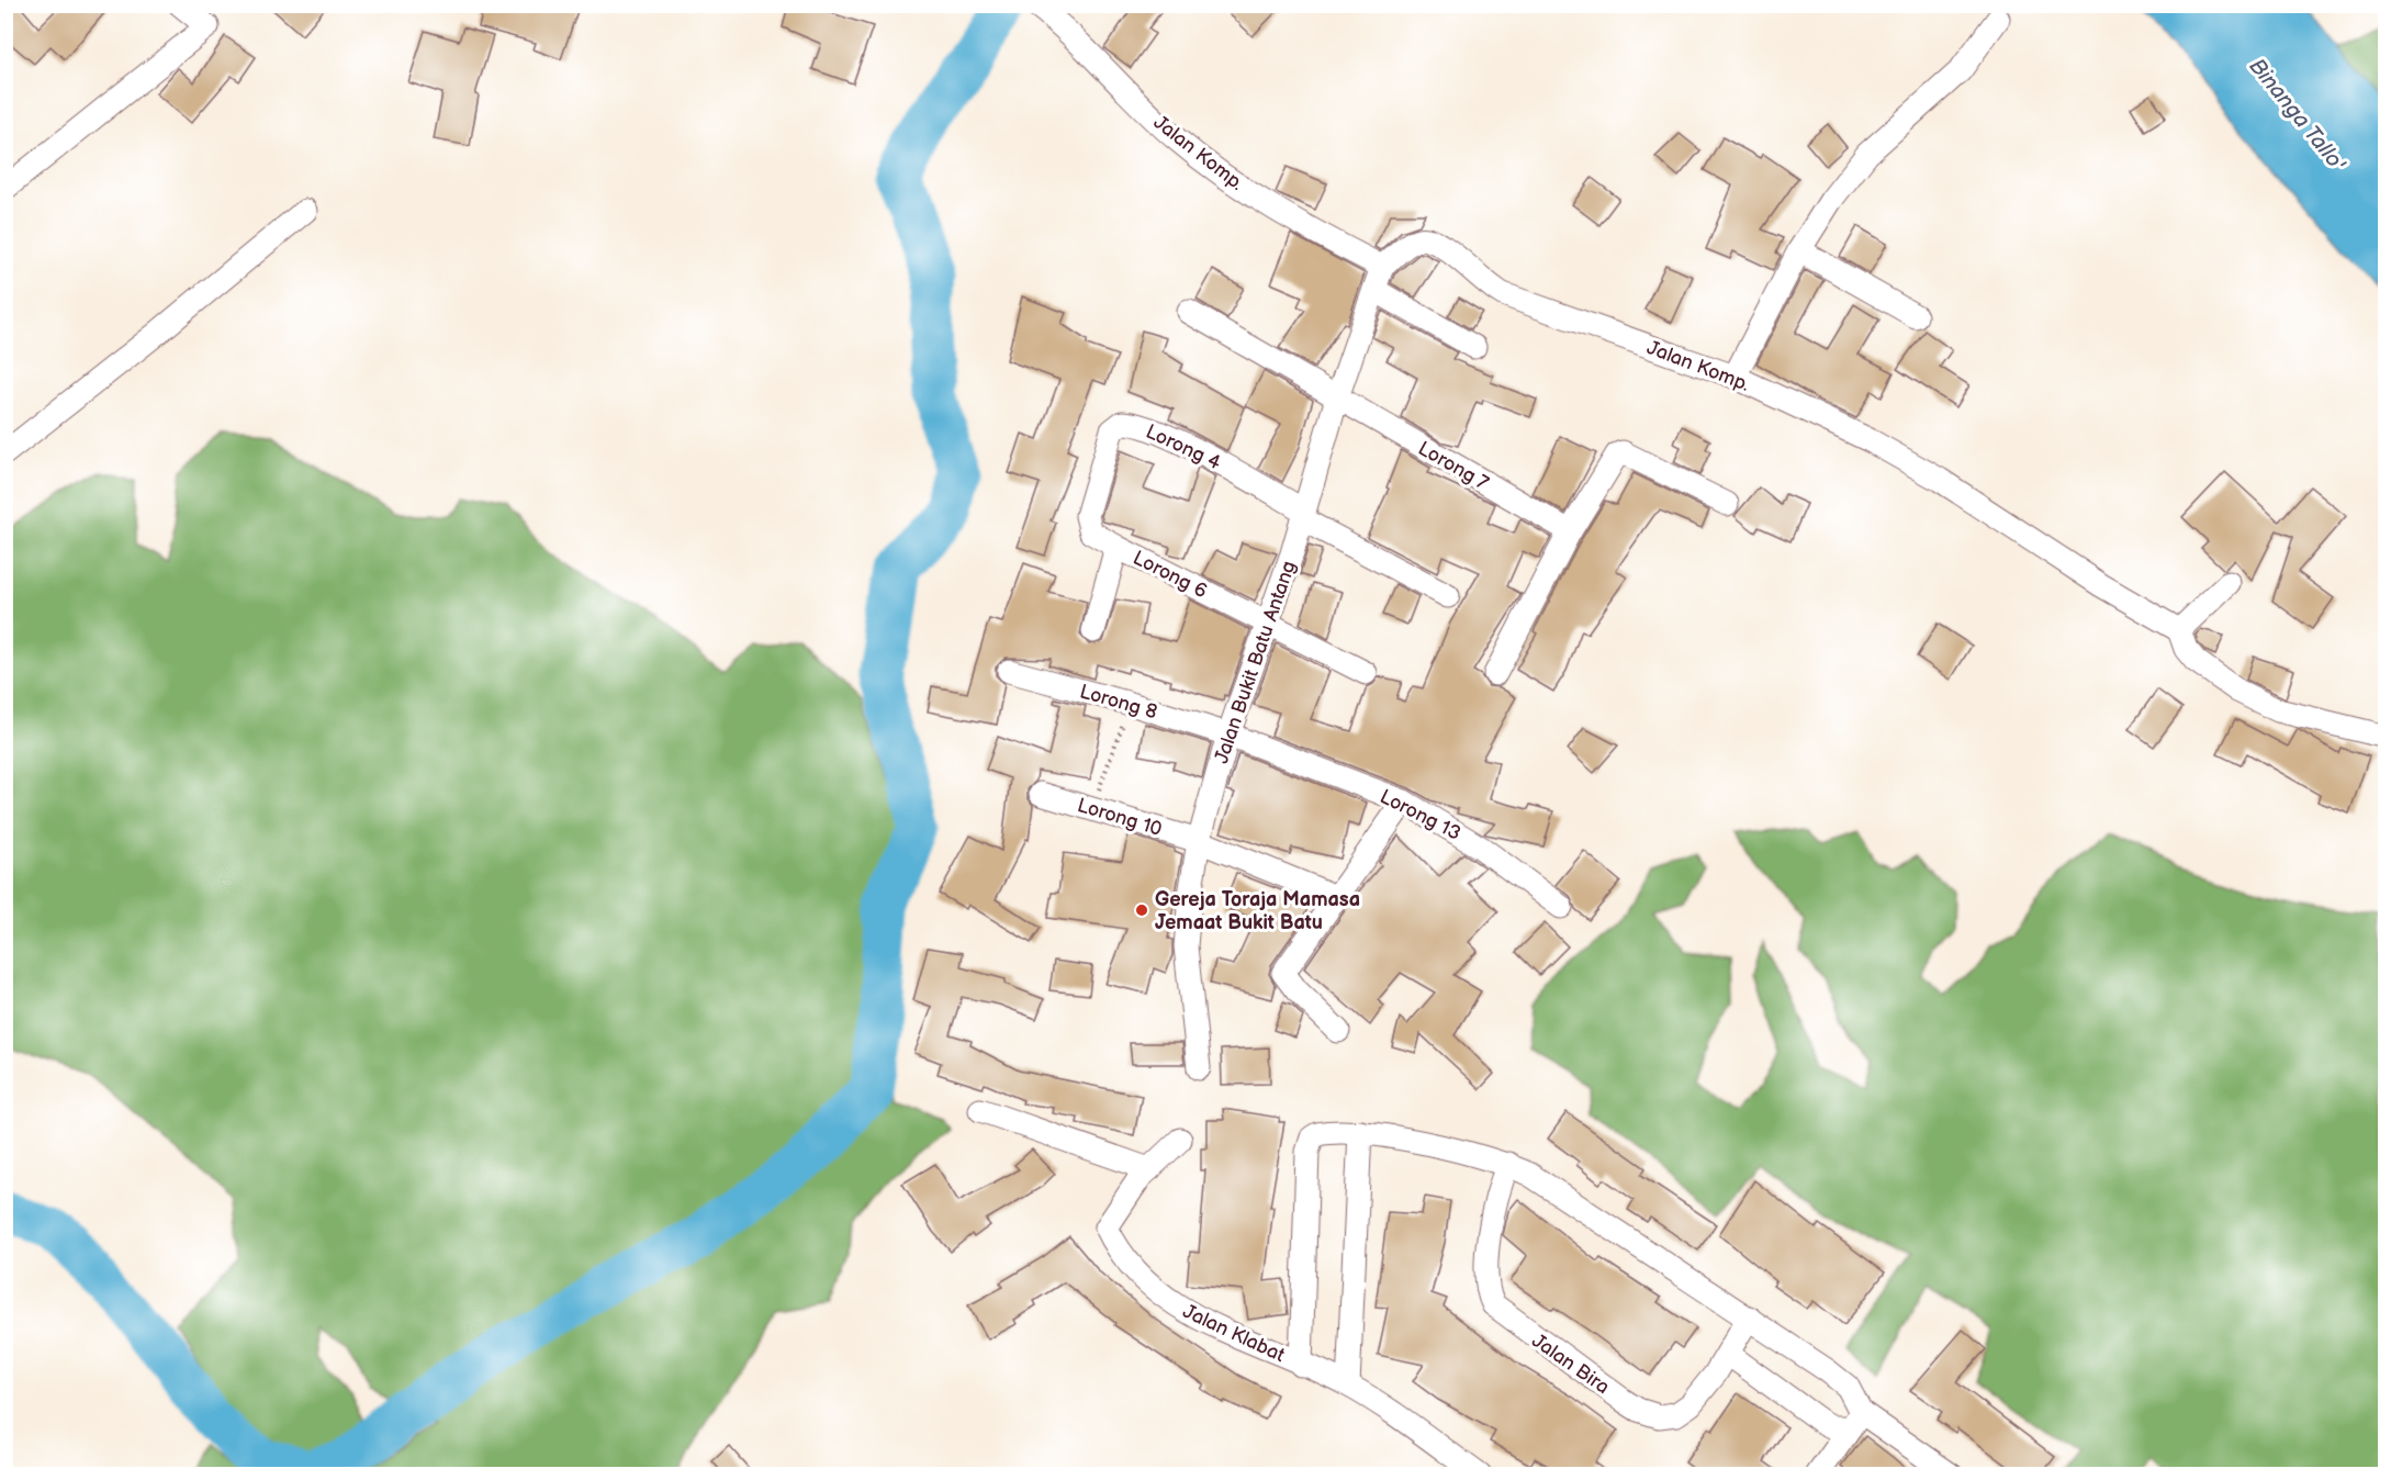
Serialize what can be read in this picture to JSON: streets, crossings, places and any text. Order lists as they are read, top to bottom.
{
  "streets": {
    "street": [
      "Jalan Komp.",
      "Lorong 4",
      "Lorong 7",
      "Lorong 6",
      "Jalan Bukit Batu Antang",
      "Lorong 8",
      "Lorong 13",
      "Lorong 10",
      "Jalan Klabat",
      "Jalan Bira"
    ]
  },
  "crossings": [
    ["Jalan Komp.", "Jalan Bukit Batu Antang"],
    ["Lorong 4", "Lorong 6"],
    ["Lorong 4", "Jalan Bukit Batu Antang"],
    ["Lorong 7", "Jalan Bukit Batu Antang"],
    ["Lorong 6", "Jalan Bukit Batu Antang"],
    ["Jalan Bukit Batu Antang", "Lorong 8"],
    ["Jalan Bukit Batu Antang", "Lorong 13"],
    ["Jalan Bukit Batu Antang", "Lorong 10"],
    ["Lorong 8", "Lorong 13"]
  ],
  "water": ["Binanga Tallo'"],
  "places": ["Gereja Toraja Mamasa Jemaat Bukit Batu"]
}
